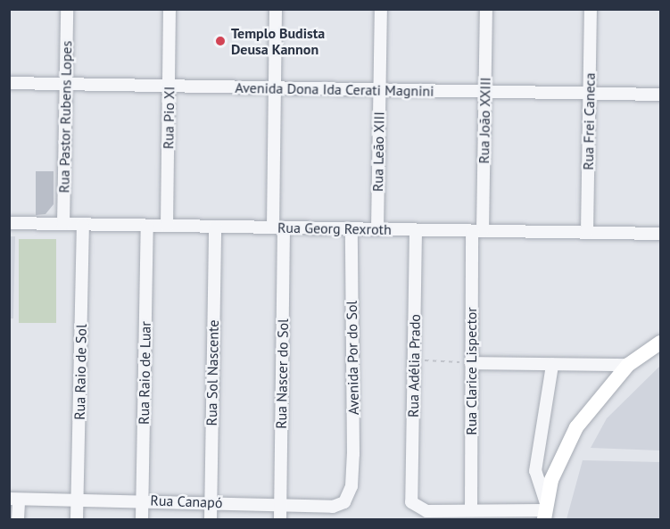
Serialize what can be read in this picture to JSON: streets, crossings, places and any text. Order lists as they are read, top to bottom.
{
  "streets": {
    "street": [
      "Avenida Dona Ida Cerati Magnini",
      "Rua Pastor Rubens Lopes",
      "Rua Pio XI",
      "Rua João XXIII",
      "Rua Frei Caneca",
      "Rua Leão XIII",
      "Rua Georg Rexroth",
      "Avenida Por do Sol",
      "Rua Adélia Prado",
      "Rua Clarice Lispector",
      "Rua Raio de Sol",
      "Rua Raio de Luar",
      "Rua Sol Nascente",
      "Rua Nascer do Sol",
      "Rua Canapó"
    ]
  },
  "crossings": [
    ["Avenida Dona Ida Cerati Magnini", "Rua Pastor Rubens Lopes"],
    ["Avenida Dona Ida Cerati Magnini", "Rua Pio XI"],
    ["Avenida Dona Ida Cerati Magnini", "Rua João XXIII"],
    ["Avenida Dona Ida Cerati Magnini", "Rua Frei Caneca"],
    ["Avenida Dona Ida Cerati Magnini", "Rua Leão XIII"],
    ["Avenida Dona Ida Cerati Magnini", "Rua Nascer do Sol"],
    ["Rua Pastor Rubens Lopes", "Rua Georg Rexroth"],
    ["Rua Pio XI", "Rua Georg Rexroth"],
    ["Rua João XXIII", "Rua Georg Rexroth"],
    ["Rua João XXIII", "Rua Clarice Lispector"],
    ["Rua Frei Caneca", "Rua Georg Rexroth"],
    ["Rua Leão XIII", "Rua Georg Rexroth"],
    ["Rua Georg Rexroth", "Avenida Por do Sol"],
    ["Rua Georg Rexroth", "Rua Adélia Prado"],
    ["Rua Georg Rexroth", "Rua Clarice Lispector"],
    ["Rua Georg Rexroth", "Rua Raio de Sol"],
    ["Rua Georg Rexroth", "Rua Raio de Luar"],
    ["Rua Georg Rexroth", "Rua Sol Nascente"],
    ["Rua Georg Rexroth", "Rua Nascer do Sol"],
    ["Avenida Por do Sol", "Rua Canapó"],
    ["Rua Adélia Prado", "Rua Clarice Lispector"],
    ["Rua Raio de Sol", "Rua Canapó"],
    ["Rua Raio de Luar", "Rua Canapó"],
    ["Rua Sol Nascente", "Rua Canapó"],
    ["Rua Nascer do Sol", "Rua Canapó"]
  ],
  "places": ["Templo Budista Deusa Kannon"]
}
